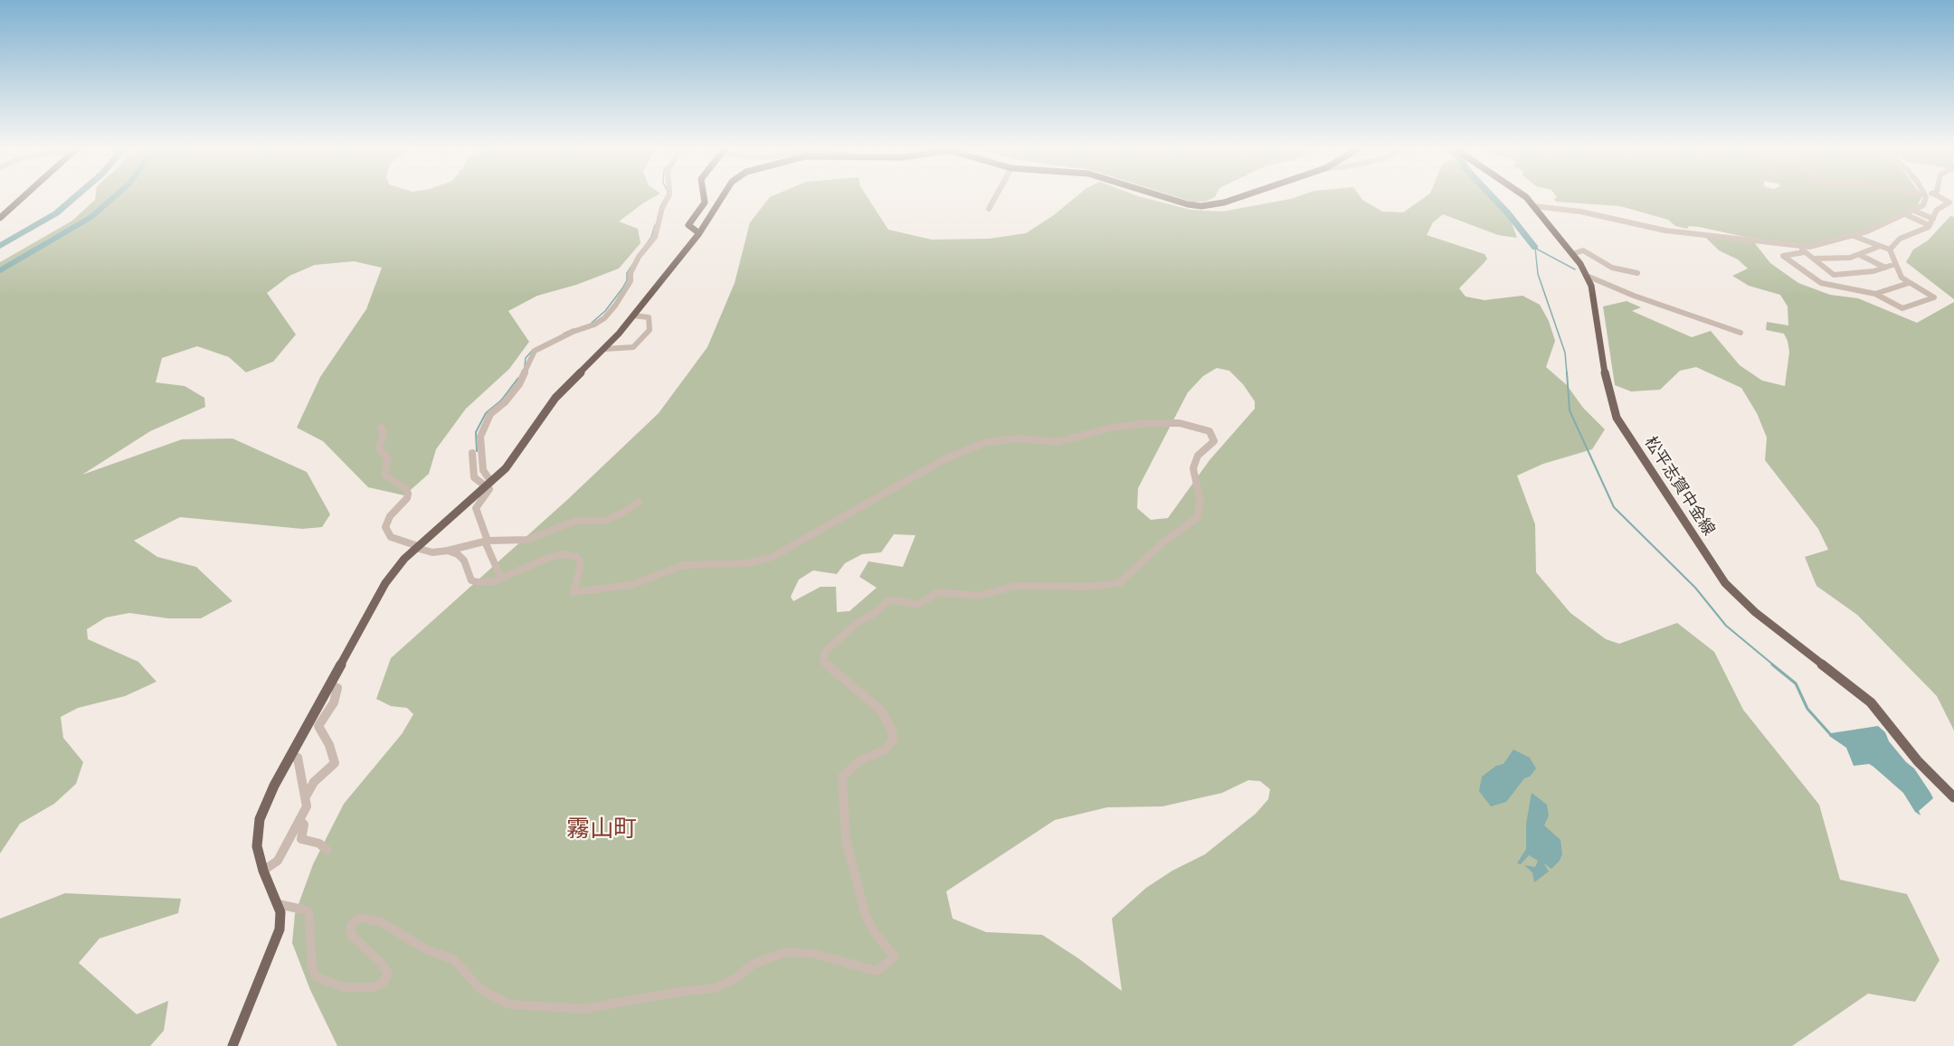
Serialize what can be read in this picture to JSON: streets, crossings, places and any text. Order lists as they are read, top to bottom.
{
  "streets": {
    "main road": ["松平志賀中金線"]
  },
  "districts": ["霧山町"]
}
